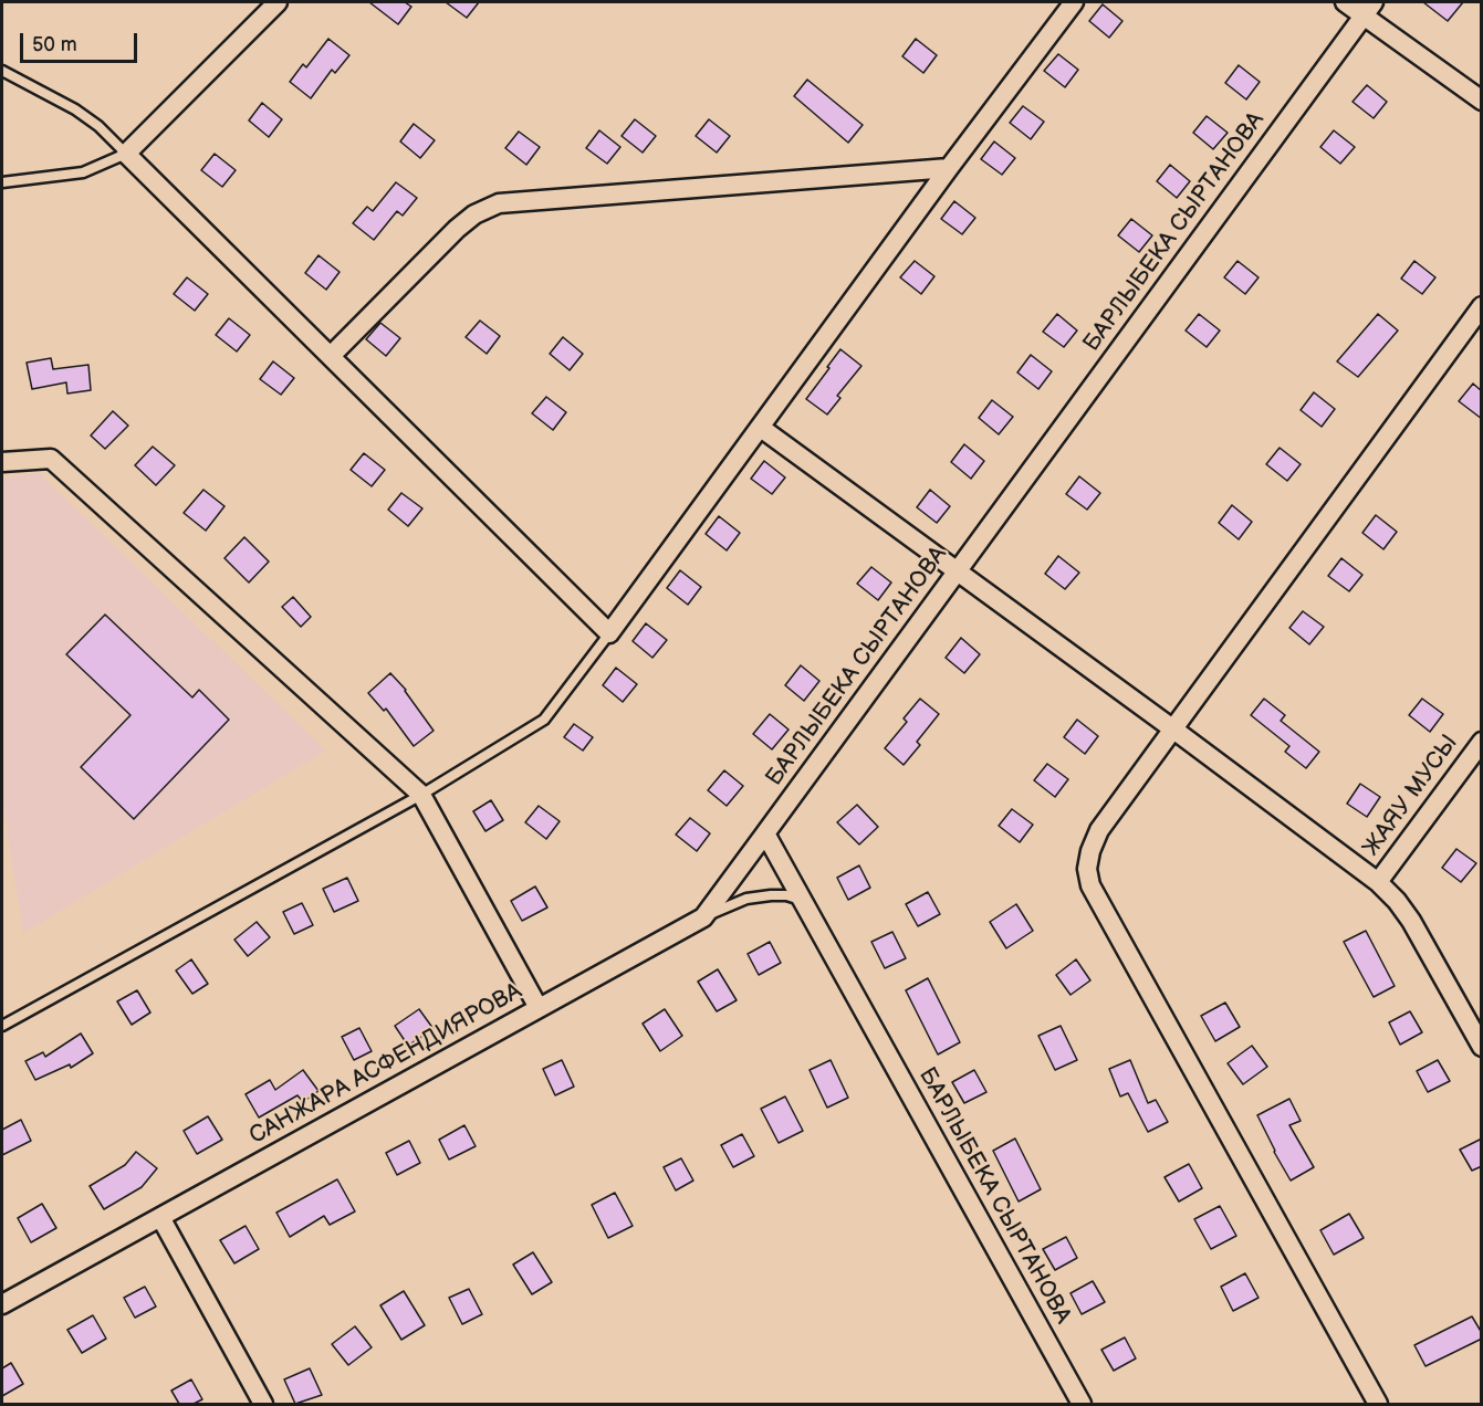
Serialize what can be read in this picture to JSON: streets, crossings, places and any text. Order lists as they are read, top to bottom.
{
  "streets": {
    "street": ["БАРЛЫБЕКА СЫРТАНОВА", "ЖАЯУ МУСЫ", "САНЖАРА АСФЕНДИЯРОВА"]
  },
  "crossings": [
    ["БАРЛЫБЕКА СЫРТАНОВА", "САНЖАРА АСФЕНДИЯРОВА"]
  ],
  "scale_bar": "50 m"
}
